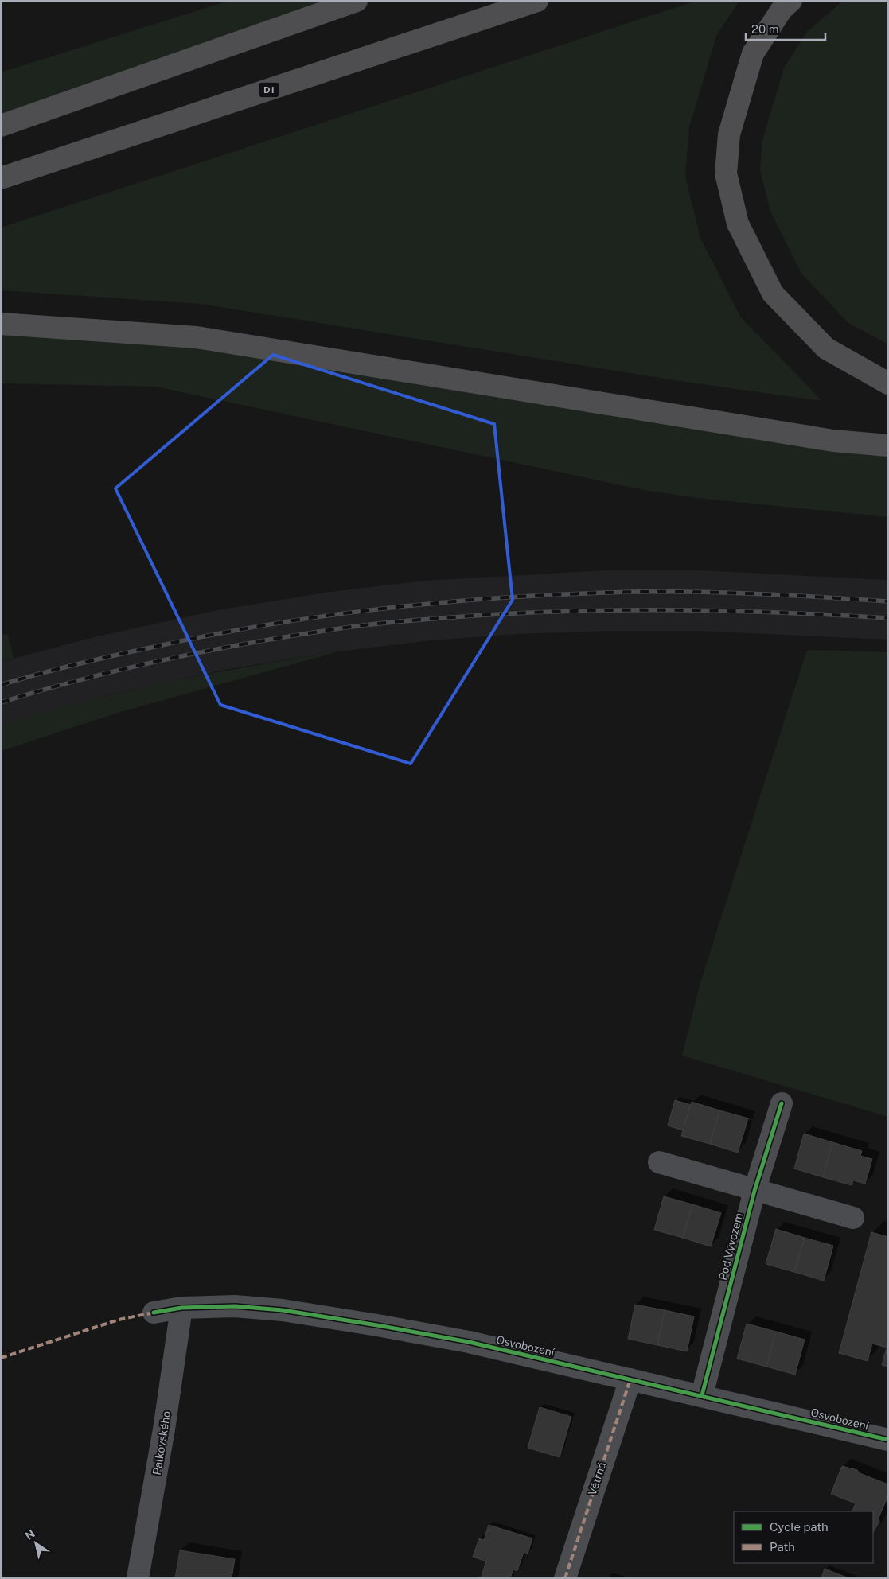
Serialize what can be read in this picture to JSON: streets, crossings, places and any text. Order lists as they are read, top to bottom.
{
  "streets": {
    "highway": ["D1"],
    "street": [
      "Pod Vývozem",
      "Osvobození",
      "Palkovského",
      "Větrná"
    ]
  },
  "crossings": [
    ["Pod Vývozem", "Osvobození"],
    ["Osvobození", "Palkovského"],
    ["Osvobození", "Větrná"]
  ],
  "legend": ["Cycle path", "Path"],
  "scale_bar": "20 m",
  "north": "top left"
}
